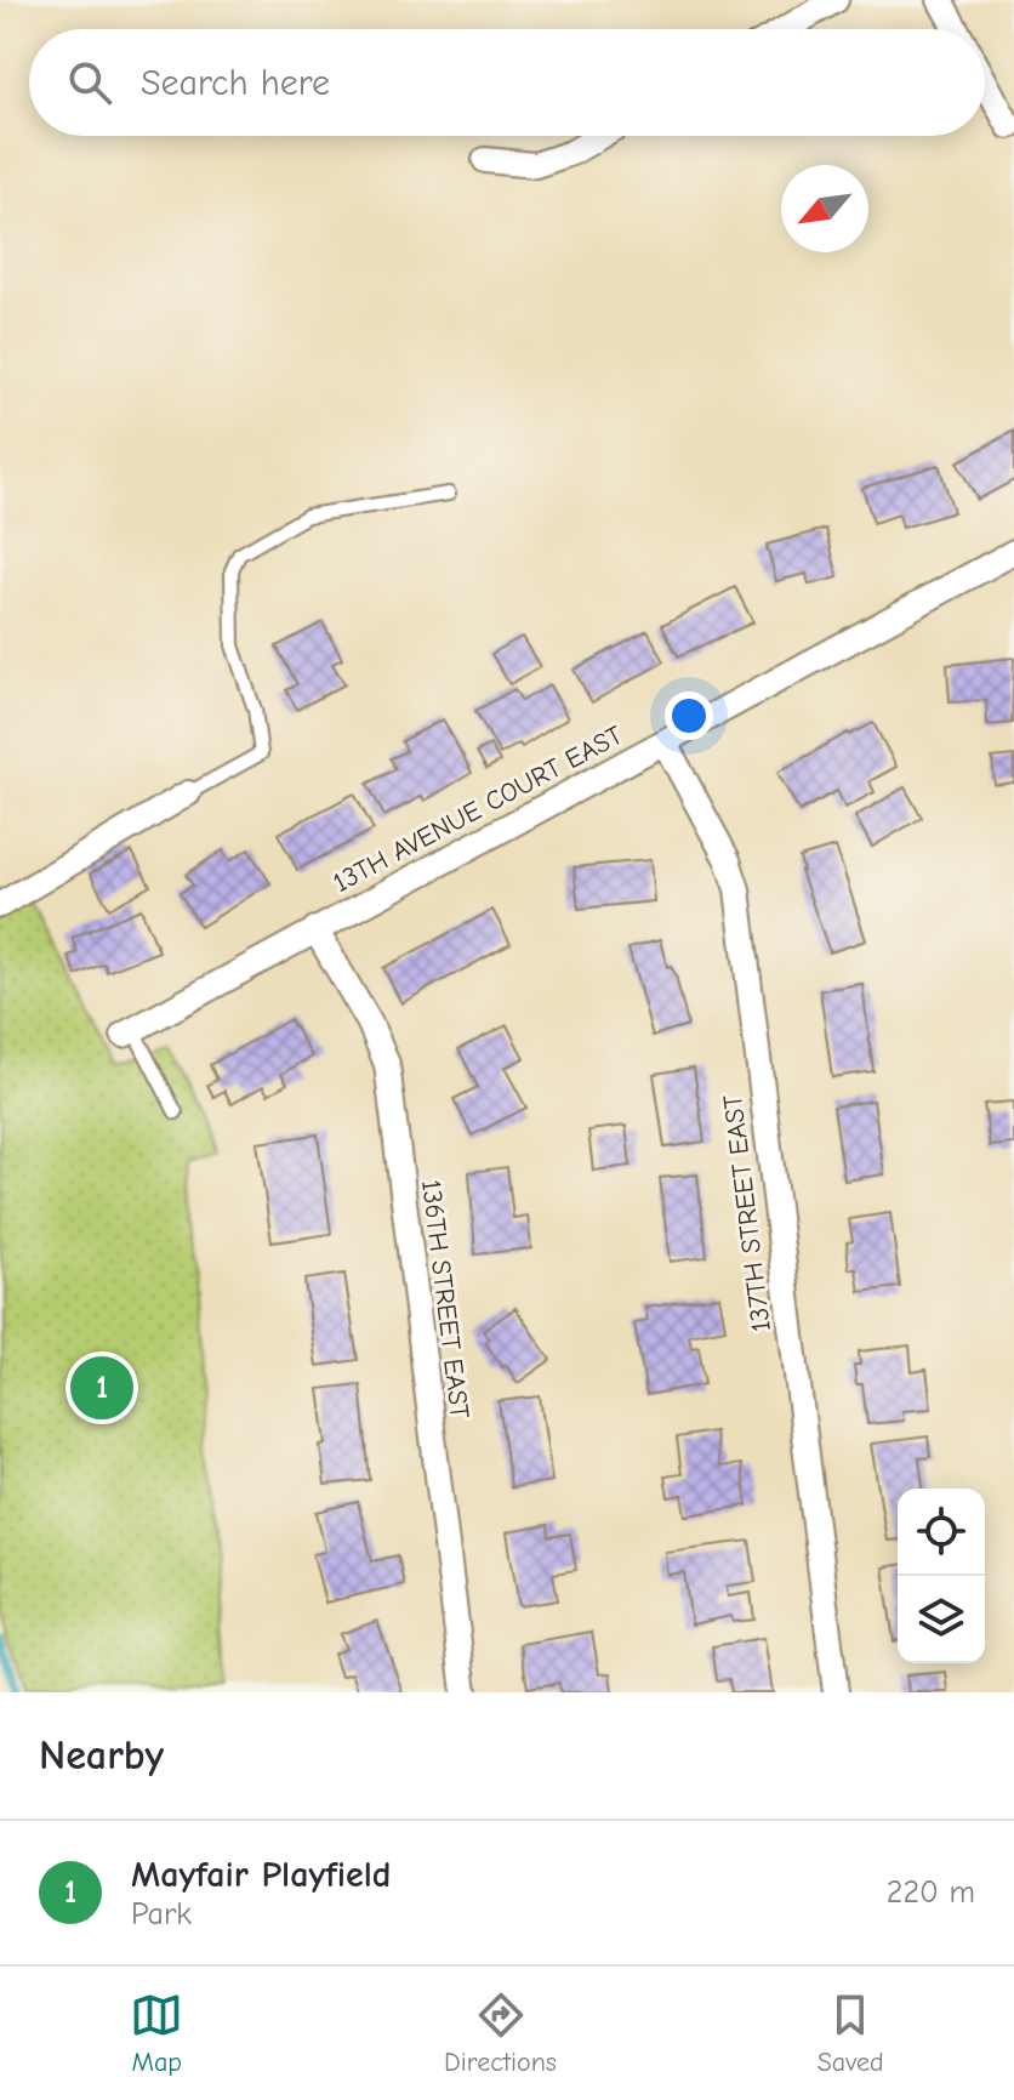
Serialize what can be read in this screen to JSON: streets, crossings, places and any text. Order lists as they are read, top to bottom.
{
  "streets": {
    "street": ["13TH AVENUE COURT EAST", "137TH STREET EAST", "136TH STREET EAST"]
  },
  "crossings": [
    ["13TH AVENUE COURT EAST", "137TH STREET EAST"],
    ["13TH AVENUE COURT EAST", "136TH STREET EAST"]
  ],
  "north": "bottom left",
  "page": {
    "search": "Search here",
    "pins": "1",
    "heading": "Nearby",
    "list": [
      {
        "mark": "1",
        "name": "Mayfair Playfield",
        "note": "Park",
        "value": "220 m"
      }
    ],
    "nav": ["Map", "Directions", "Saved"]
  }
}
